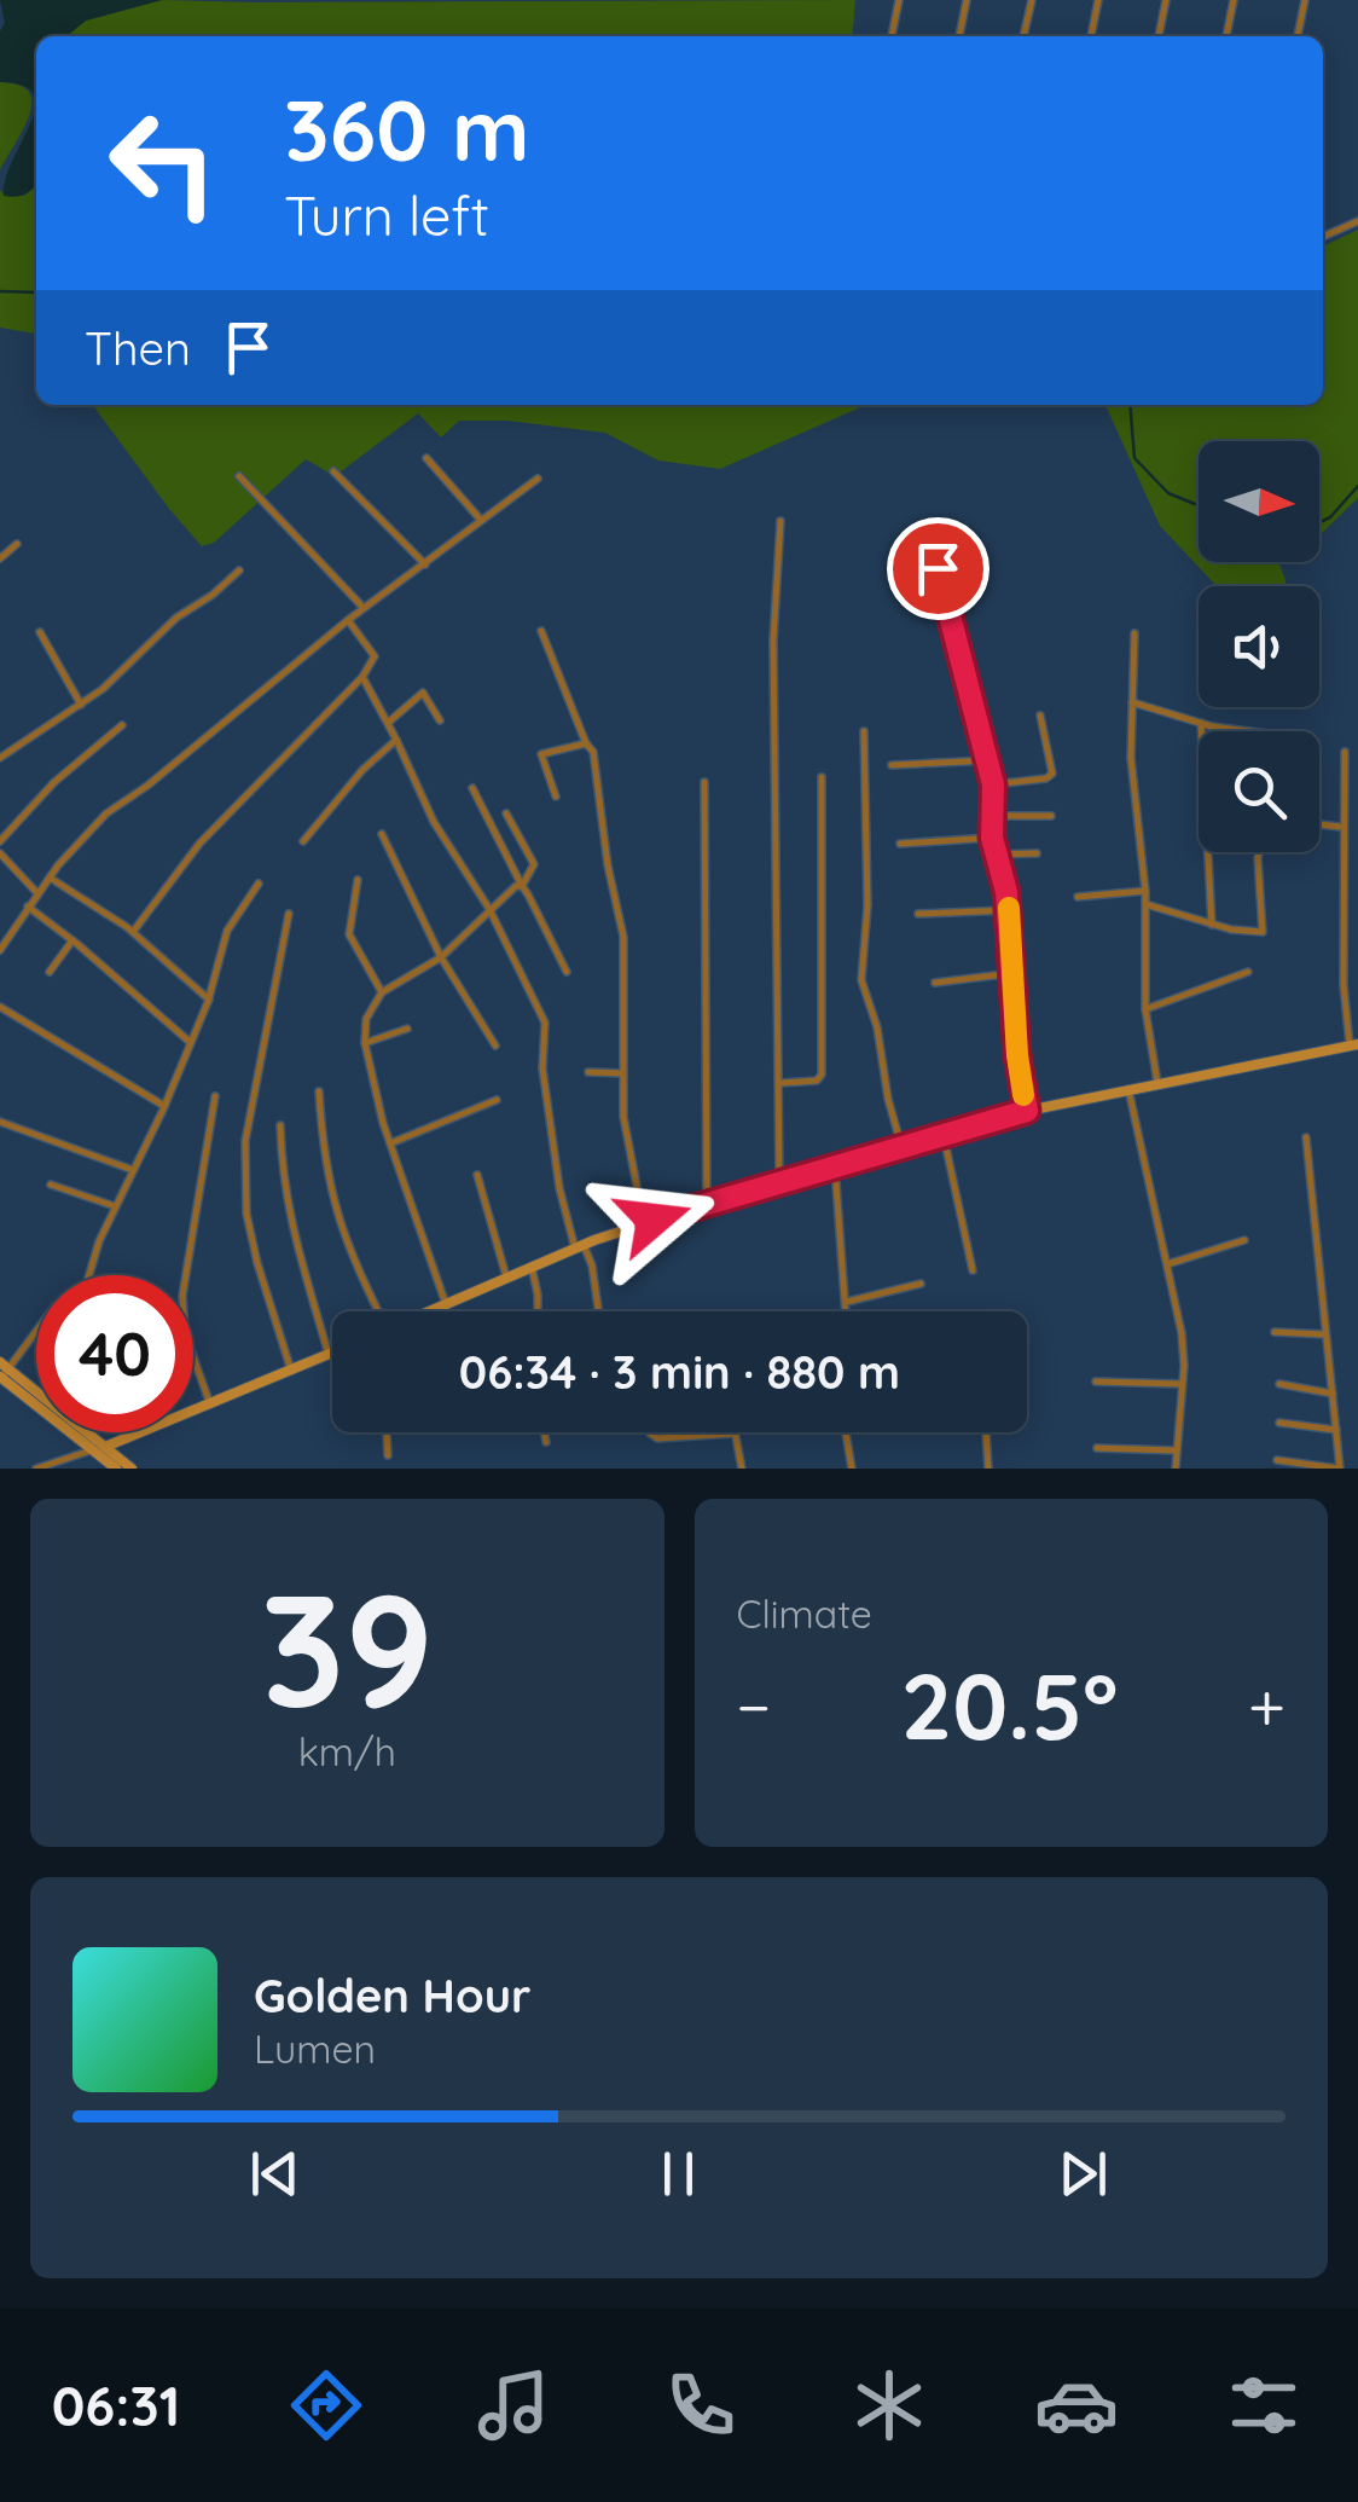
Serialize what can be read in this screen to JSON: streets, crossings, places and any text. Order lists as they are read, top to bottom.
{
  "north": "right",
  "page": {
    "turn": ["360 m", "Turn left"],
    "then": "Then",
    "limit": "40",
    "trip": "06:34 · 3 min · 880 m",
    "tile": [
      ["39", "km/h"],
      "Climate"
    ],
    "heat": ["−", "20.5°", "+"],
    "song": ["Golden Hour", "Lumen"],
    "tabs": "06:31"
  }
}
